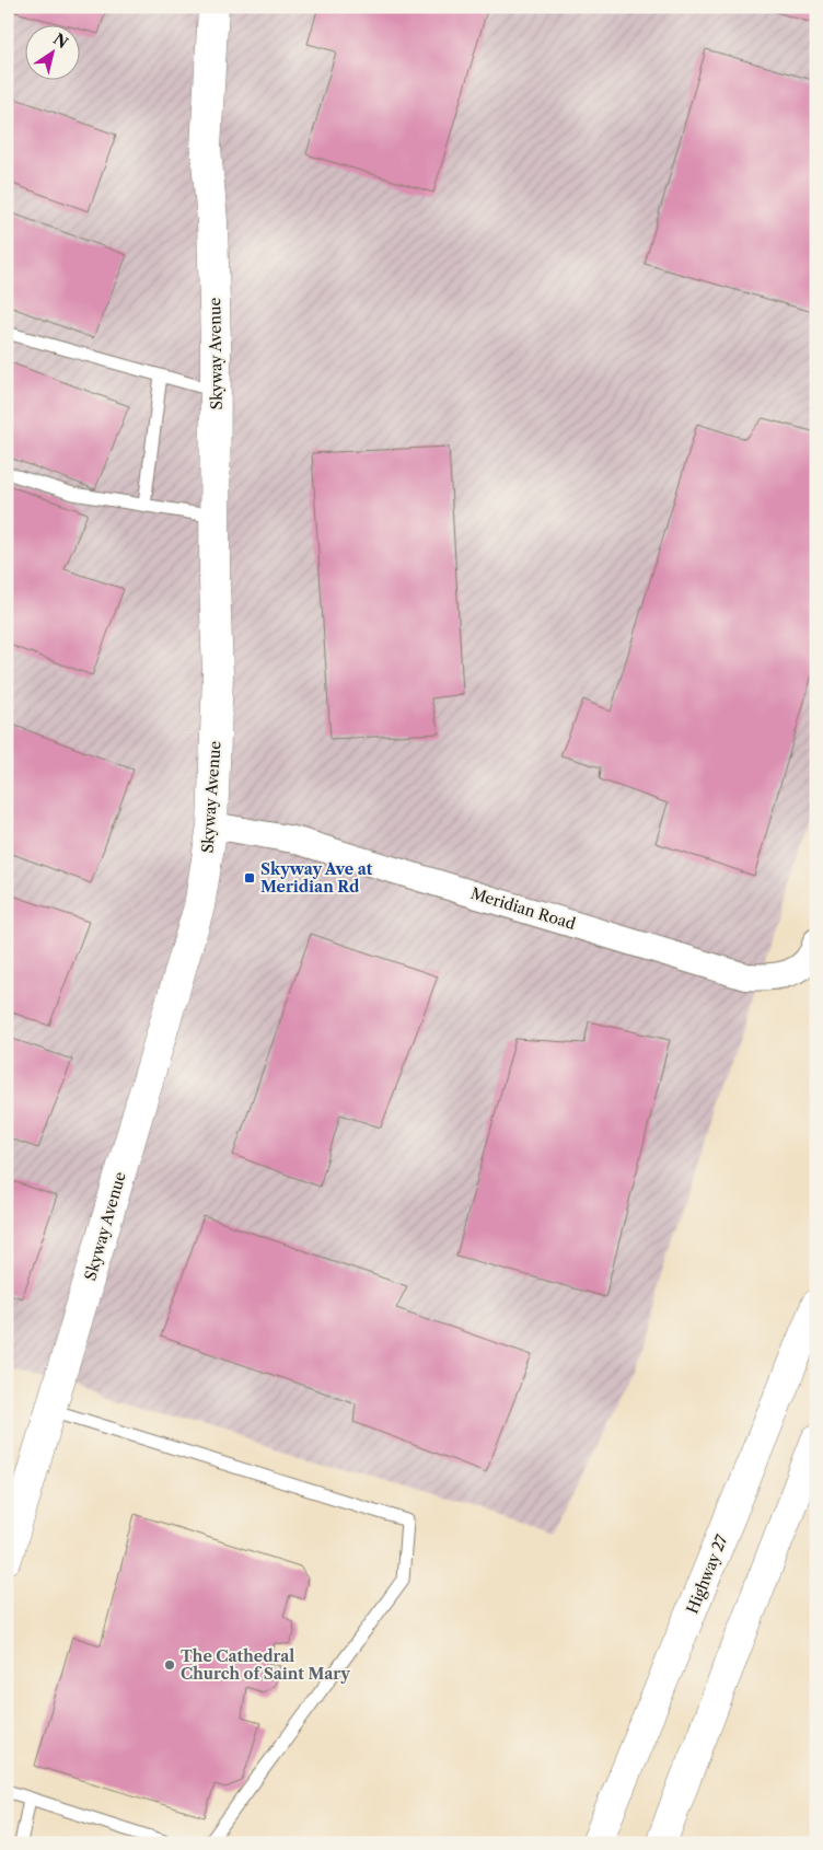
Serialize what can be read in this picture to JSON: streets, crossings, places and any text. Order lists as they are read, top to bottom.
{
  "streets": {
    "main road": ["Skyway Avenue", "Highway 27"],
    "street": ["Meridian Road"]
  },
  "crossings": [
    ["Skyway Avenue", "Meridian Road"]
  ],
  "places": {
    "transit": ["Skyway Ave at Meridian Rd"],
    "other": ["The Cathedral Church of Saint Mary"]
  },
  "north": "top right"
}
